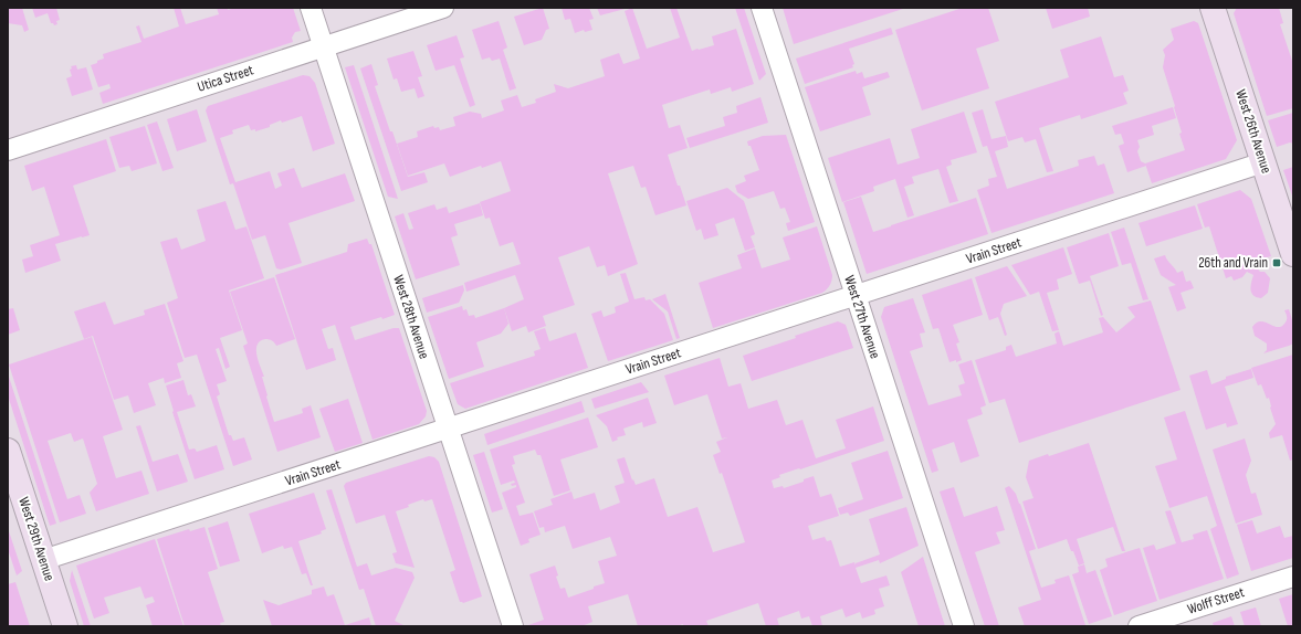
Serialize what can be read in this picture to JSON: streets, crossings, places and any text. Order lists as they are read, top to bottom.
{
  "streets": {
    "street": [
      "Utica Street",
      "West 26th Avenue",
      "Vrain Street",
      "West 28th Avenue",
      "West 27th Avenue",
      "West 29th Avenue",
      "Wolff Street"
    ]
  },
  "crossings": [
    ["Utica Street", "West 28th Avenue"],
    ["West 26th Avenue", "Vrain Street"],
    ["Vrain Street", "West 28th Avenue"],
    ["Vrain Street", "West 27th Avenue"],
    ["Vrain Street", "West 29th Avenue"]
  ],
  "places": {
    "transit": ["26th and Vrain"]
  }
}
